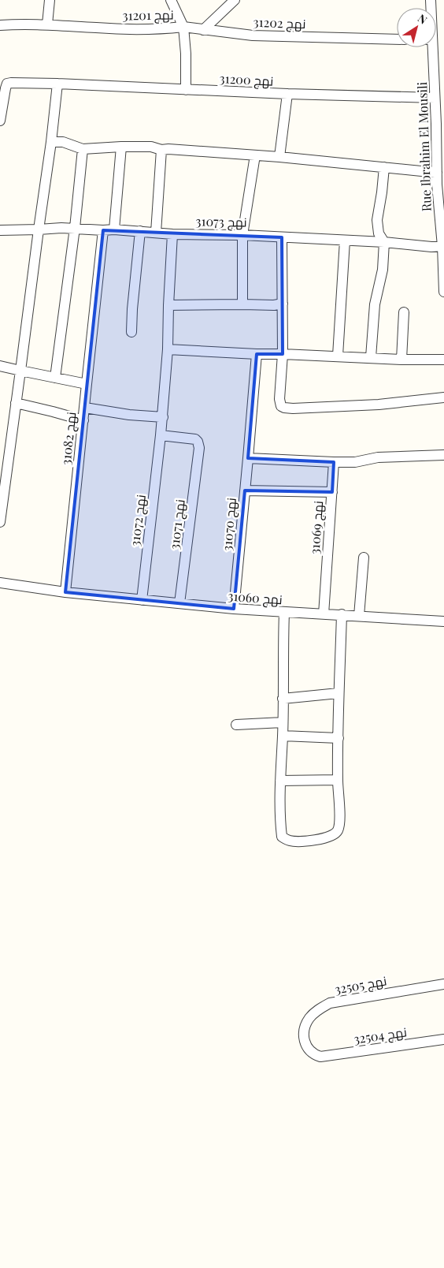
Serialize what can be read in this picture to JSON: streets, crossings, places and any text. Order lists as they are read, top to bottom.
{
  "streets": {
    "street": [
      "نهج 31201",
      "نهج 31202",
      "نهج 31200",
      "Rue Ibrahim El Mousili",
      "نهج 31073",
      "نهج 31082",
      "نهج 31072",
      "نهج 31071",
      "نهج 31070",
      "نهج 31069",
      "نهج 31060",
      "نهج 32505",
      "نهج 32504"
    ]
  },
  "crossings": [
    ["نهج 31201", "نهج 31202"],
    ["نهج 31201", "نهج 31200"],
    ["نهج 31200", "Rue Ibrahim El Mousili"],
    ["Rue Ibrahim El Mousili", "نهج 31073"],
    ["نهج 31073", "نهج 31082"],
    ["نهج 31073", "نهج 31072"],
    ["نهج 31082", "نهج 31060"],
    ["نهج 31072", "نهج 31071"],
    ["نهج 31072", "نهج 31060"],
    ["نهج 31071", "نهج 31060"],
    ["نهج 31070", "نهج 31060"],
    ["نهج 31069", "نهج 31060"],
    ["نهج 32505", "نهج 32504"]
  ],
  "north": "top right"
}
